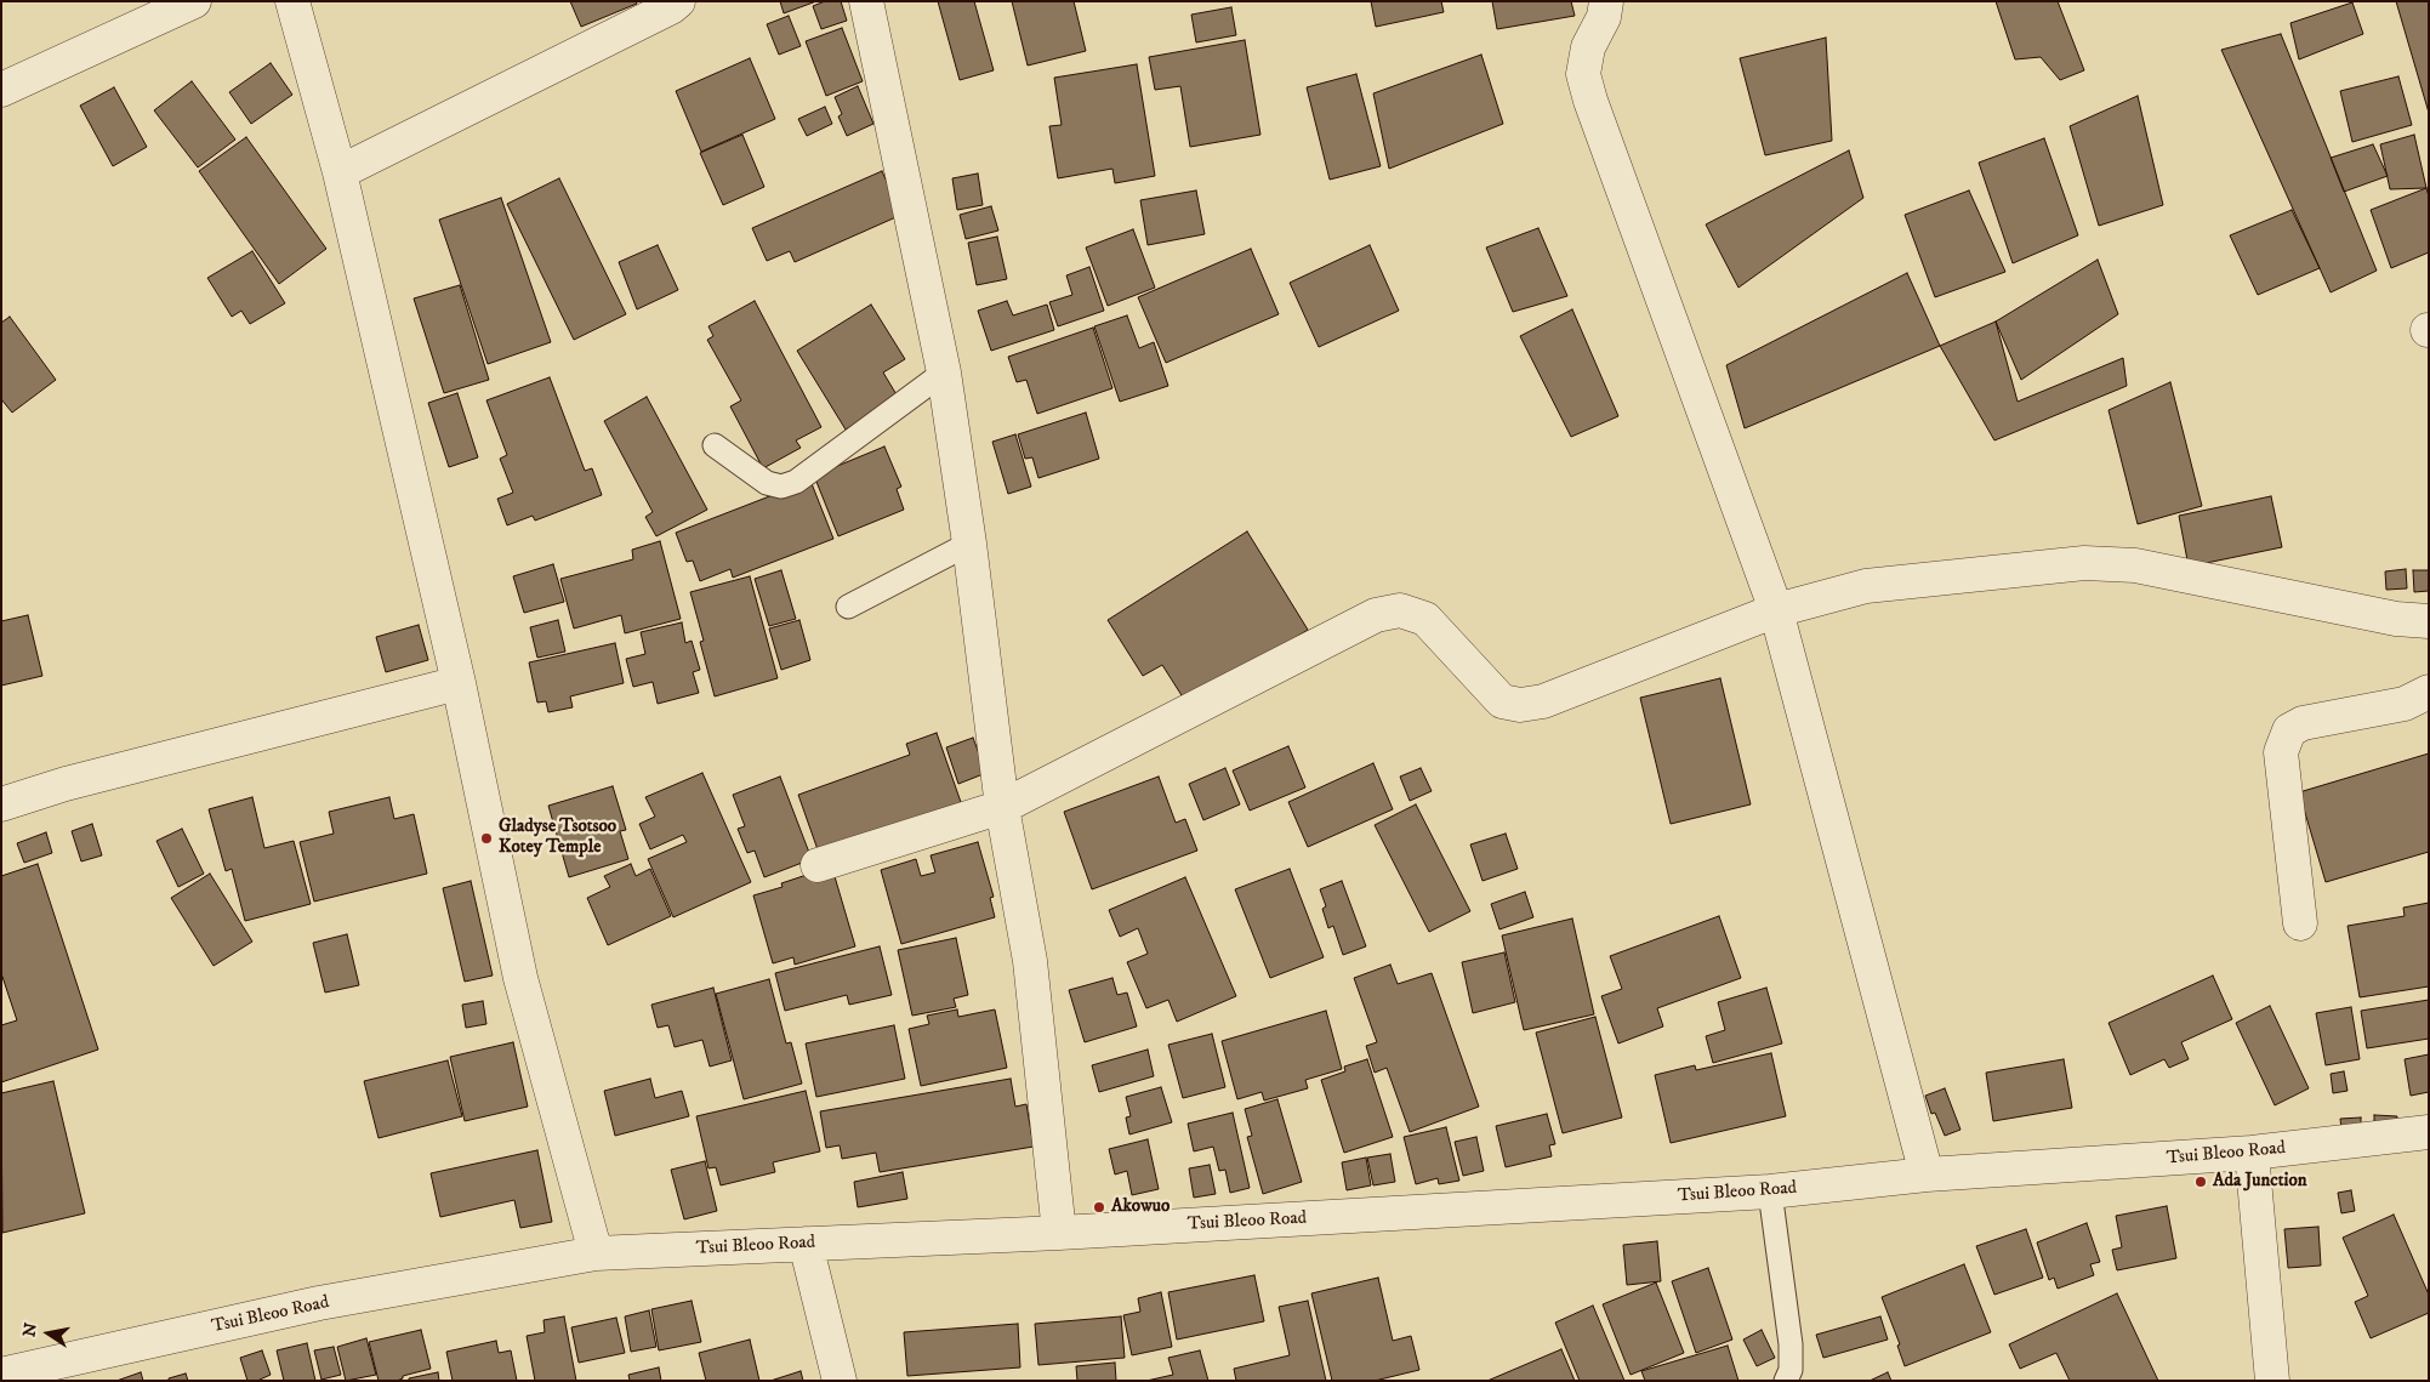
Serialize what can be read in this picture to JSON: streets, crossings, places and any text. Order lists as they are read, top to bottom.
{
  "streets": {
    "street": ["Tsui Bleoo Road"]
  },
  "places": ["Gladyse Tsotsoo Kotey Temple", "Ada Junction", "Akowuo"],
  "north": "left"
}
